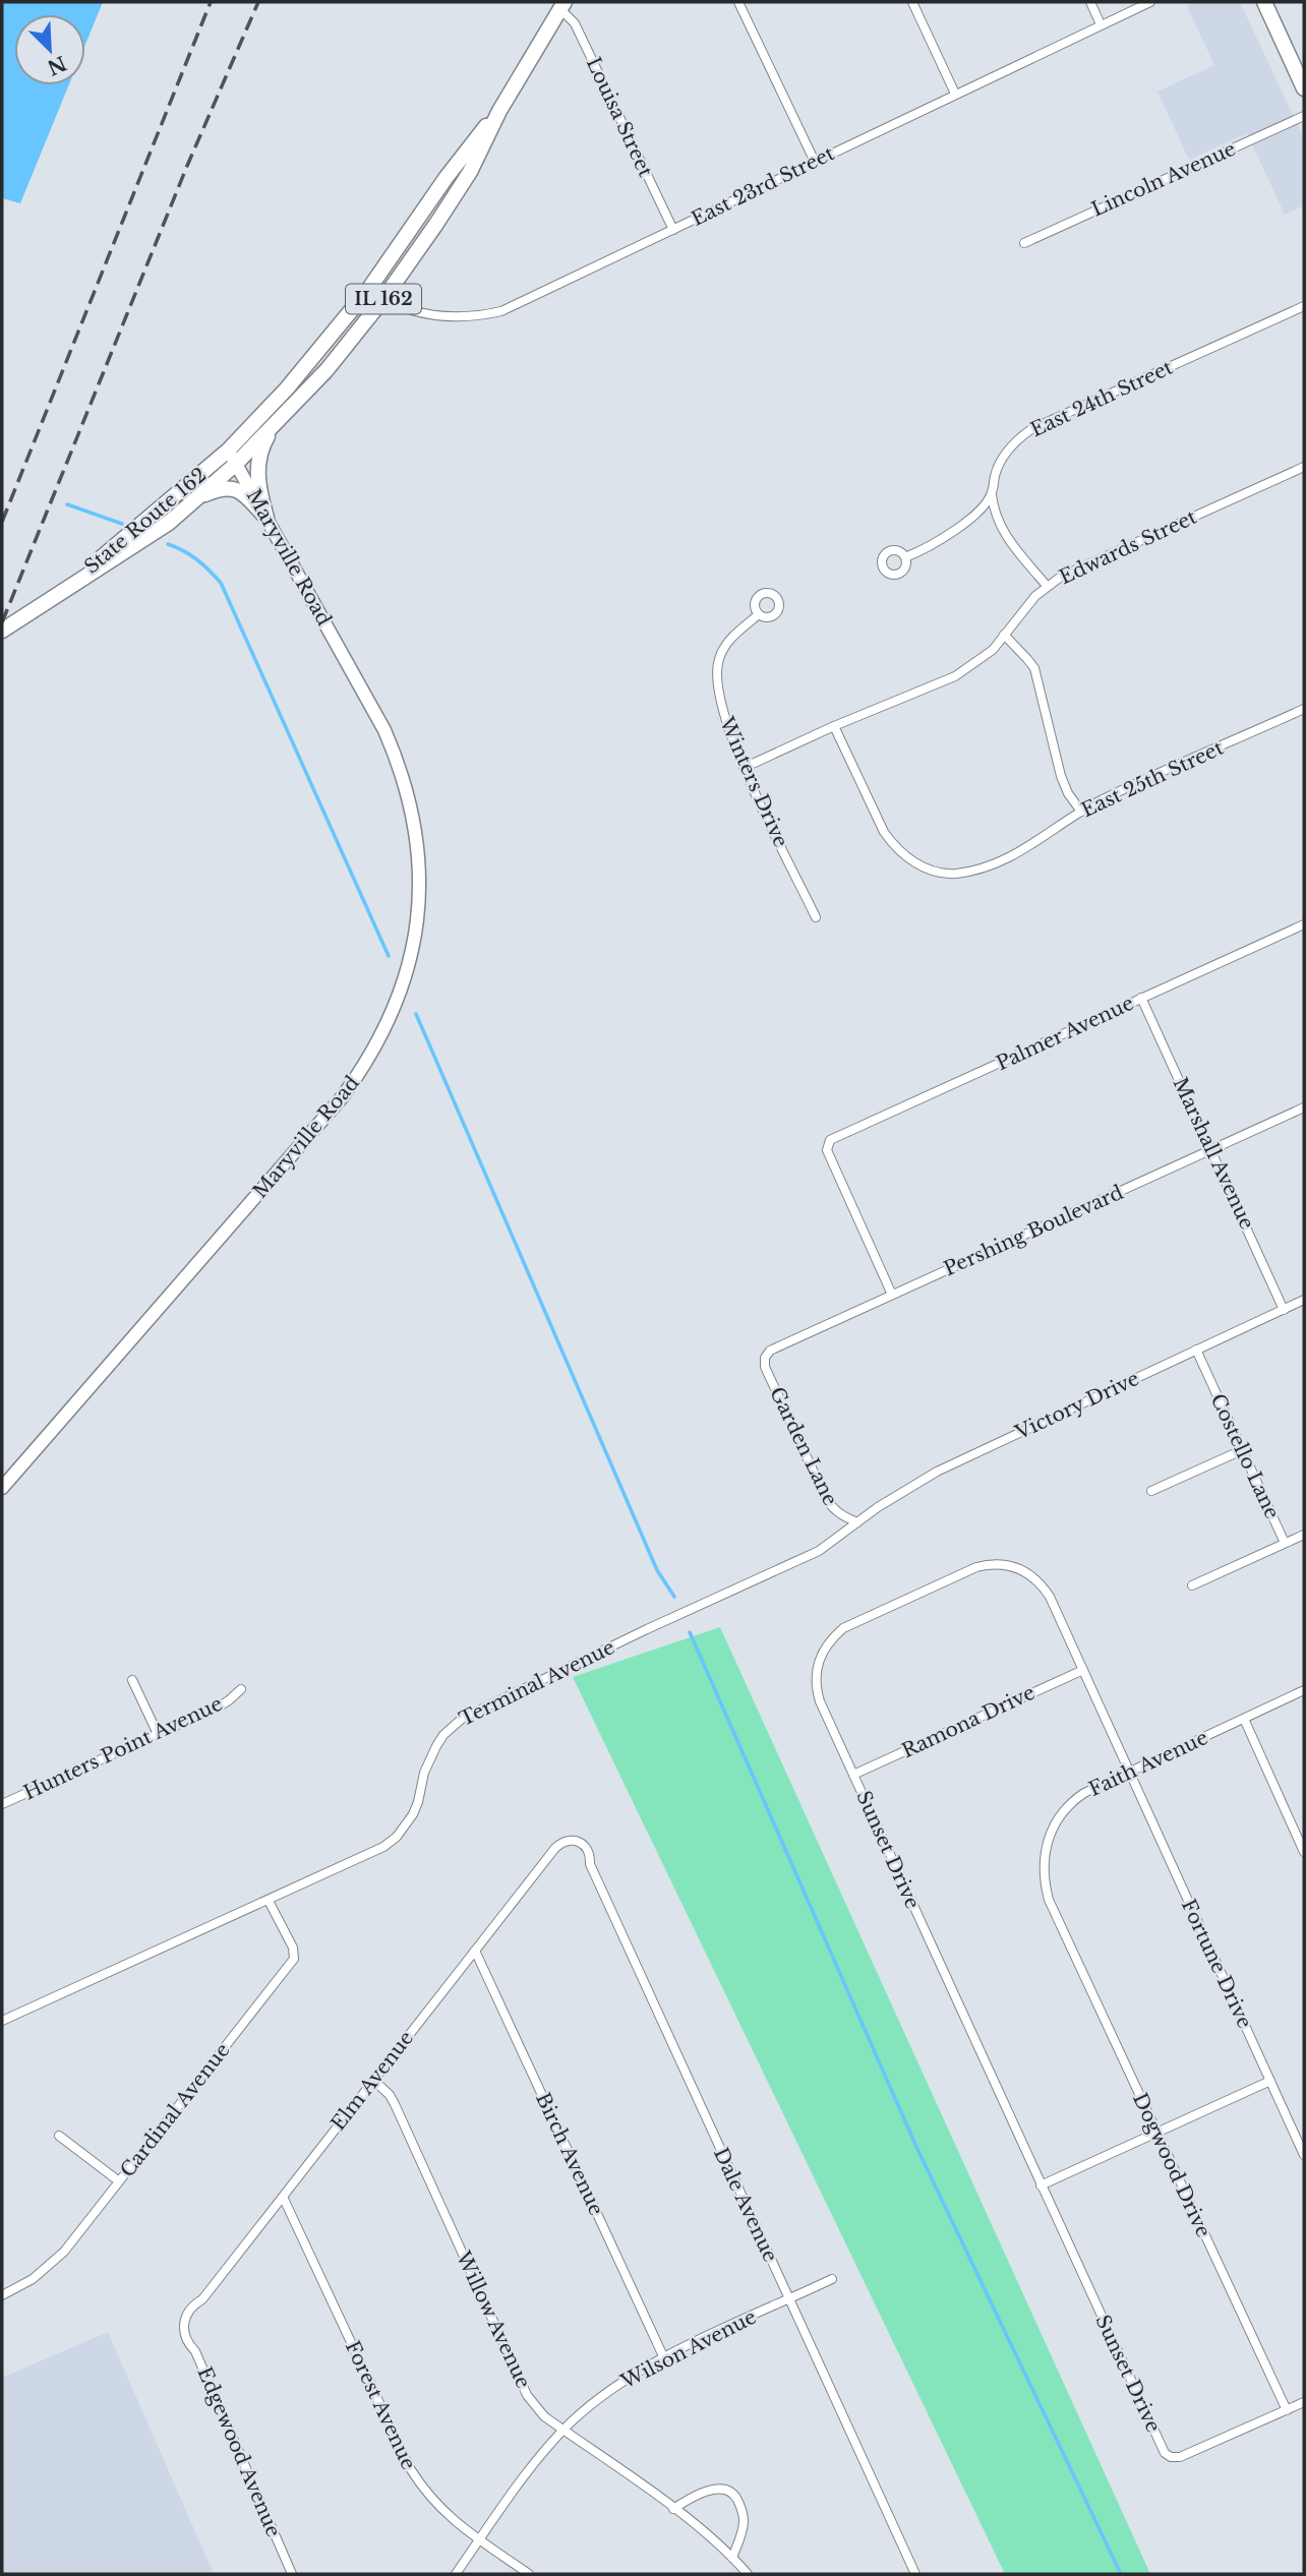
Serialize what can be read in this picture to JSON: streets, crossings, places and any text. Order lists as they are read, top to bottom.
{
  "streets": {
    "main road": ["IL 162", "State Route 162", "Maryville Road"],
    "street": [
      "Louisa Street",
      "Lincoln Avenue",
      "East 23rd Street",
      "East 24th Street",
      "Edwards Street",
      "East 25th Street",
      "Winters Drive",
      "Palmer Avenue",
      "Marshall Avenue",
      "Pershing Boulevard",
      "Victory Drive",
      "Garden Lane",
      "Costello Lane",
      "Terminal Avenue",
      "Ramona Drive",
      "Hunters Point Avenue",
      "Faith Avenue",
      "Sunset Drive",
      "Fortune Drive",
      "Elm Avenue",
      "Cardinal Avenue",
      "Birch Avenue",
      "Dogwood Drive",
      "Dale Avenue",
      "Willow Avenue",
      "Wilson Avenue",
      "Forest Avenue",
      "Edgewood Avenue"
    ]
  },
  "crossings": [
    ["Louisa Street", "East 23rd Street"],
    ["Louisa Street", "IL 162"],
    ["East 23rd Street", "IL 162"],
    ["IL 162", "State Route 162"],
    ["IL 162", "Maryville Road"],
    ["State Route 162", "Maryville Road"],
    ["Edwards Street", "East 25th Street"],
    ["Edwards Street", "Winters Drive"],
    ["Palmer Avenue", "Marshall Avenue"],
    ["Palmer Avenue", "Pershing Boulevard"],
    ["Marshall Avenue", "Pershing Boulevard"],
    ["Marshall Avenue", "Victory Drive"],
    ["Pershing Boulevard", "Garden Lane"],
    ["Victory Drive", "Garden Lane"],
    ["Victory Drive", "Costello Lane"],
    ["Victory Drive", "Terminal Avenue"],
    ["Garden Lane", "Terminal Avenue"],
    ["Terminal Avenue", "Cardinal Avenue"],
    ["Ramona Drive", "Sunset Drive"],
    ["Faith Avenue", "Sunset Drive"],
    ["Faith Avenue", "Fortune Drive"],
    ["Faith Avenue", "Dogwood Drive"],
    ["Sunset Drive", "Fortune Drive"],
    ["Sunset Drive", "Dogwood Drive"],
    ["Elm Avenue", "Birch Avenue"],
    ["Elm Avenue", "Dale Avenue"],
    ["Elm Avenue", "Willow Avenue"],
    ["Elm Avenue", "Forest Avenue"],
    ["Elm Avenue", "Edgewood Avenue"],
    ["Birch Avenue", "Wilson Avenue"],
    ["Dale Avenue", "Wilson Avenue"],
    ["Willow Avenue", "Wilson Avenue"],
    ["Wilson Avenue", "Forest Avenue"]
  ],
  "north": "bottom right"
}
